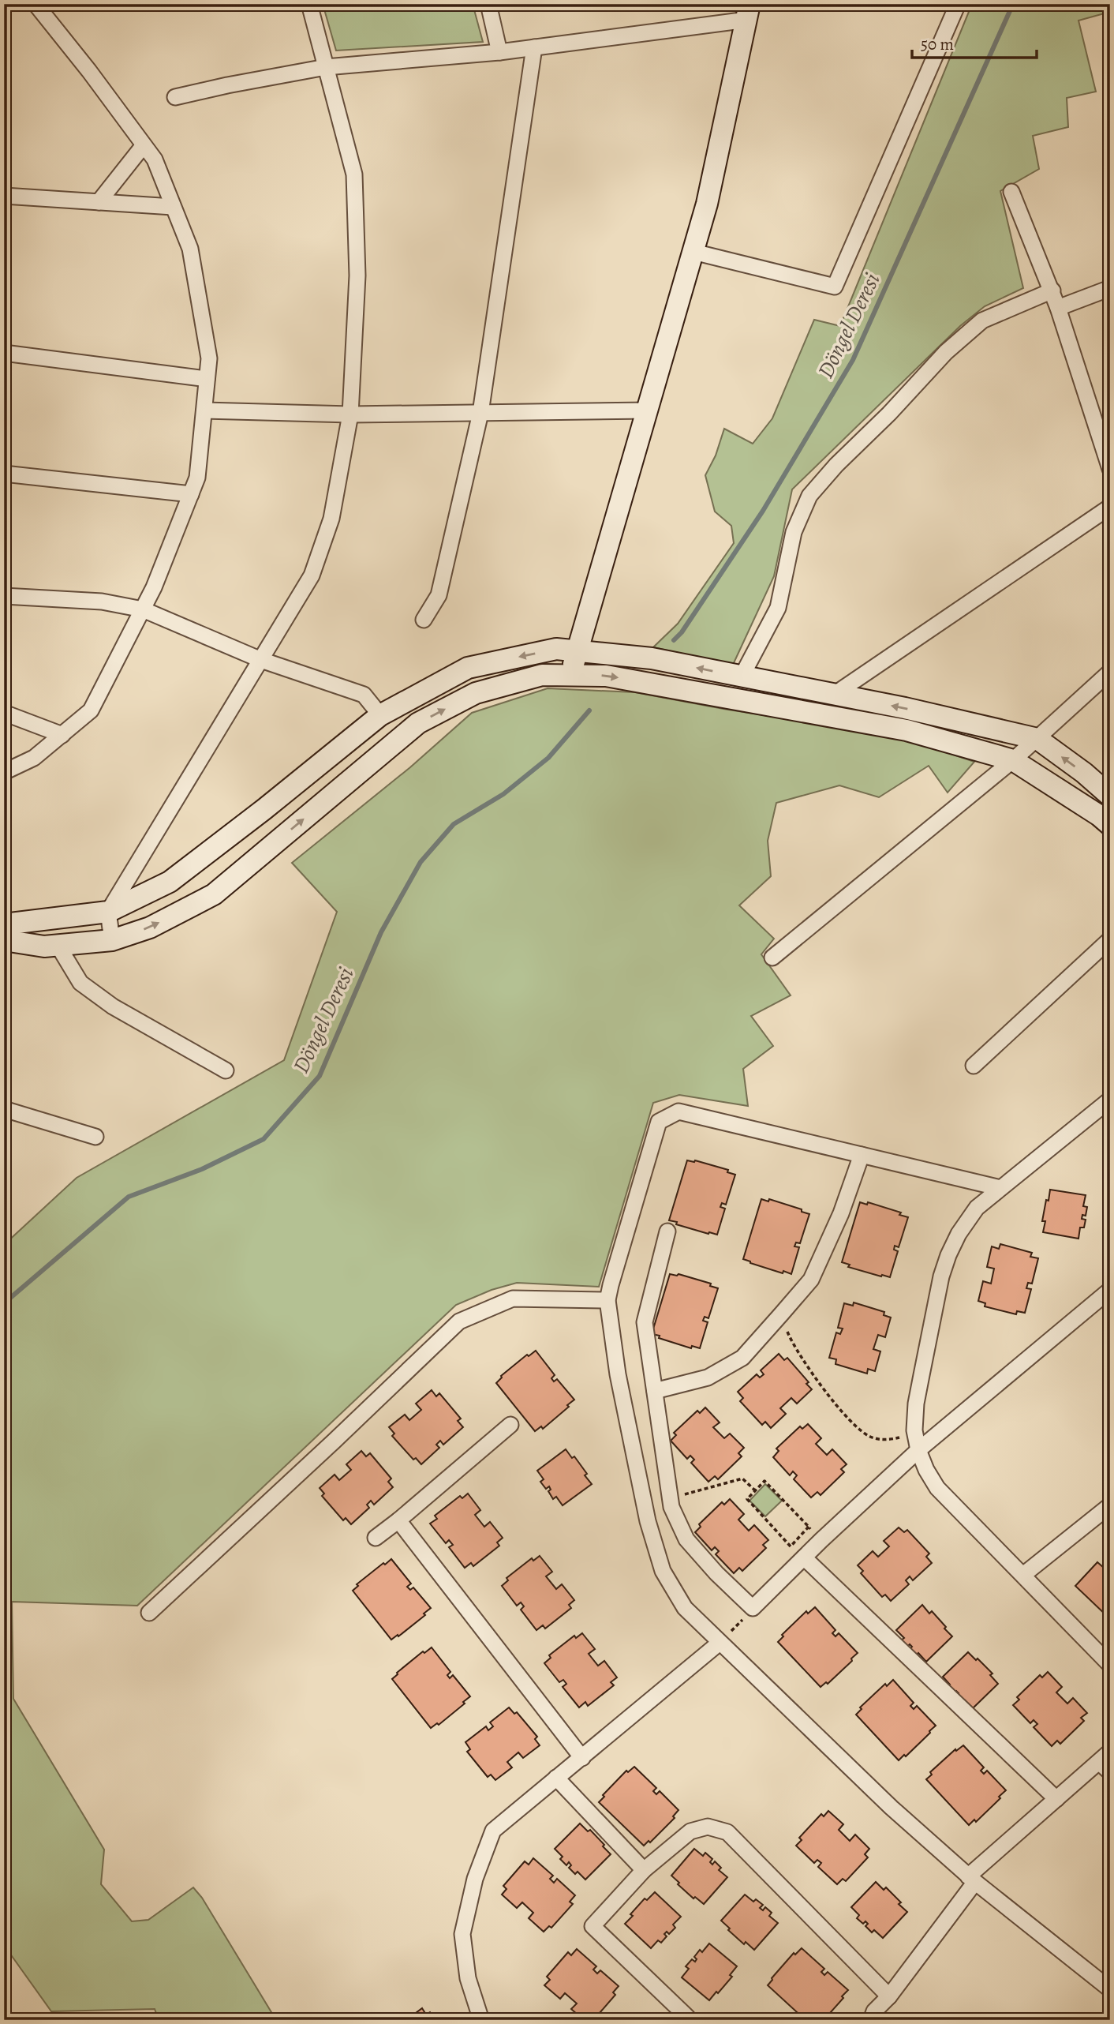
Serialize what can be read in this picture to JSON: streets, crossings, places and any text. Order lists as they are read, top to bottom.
{
  "water": ["Döngel Deresi"],
  "scale_bar": "50 m"
}
